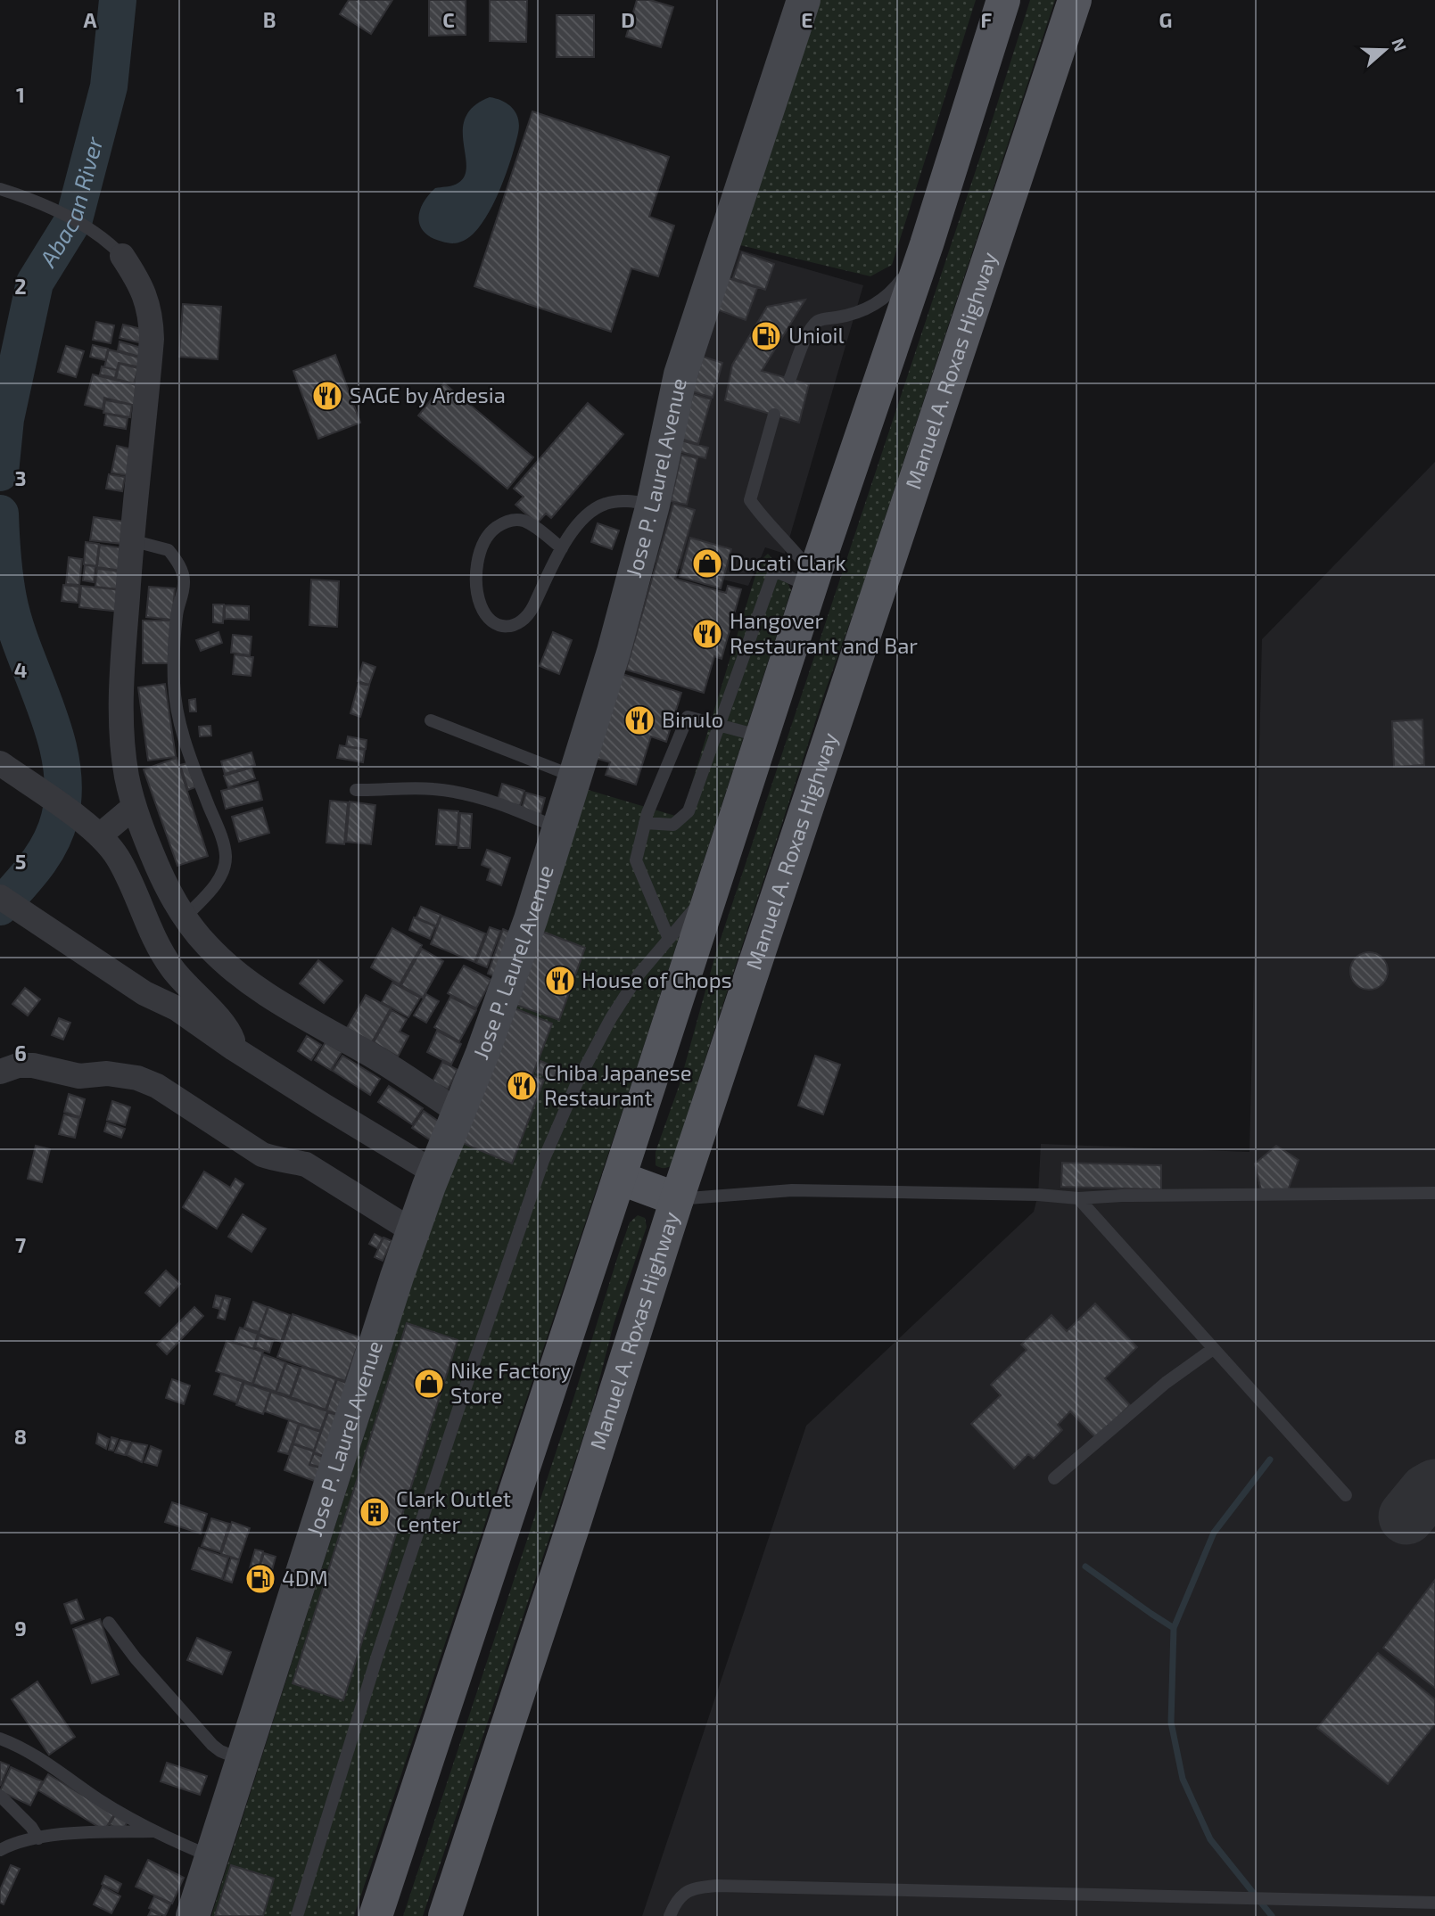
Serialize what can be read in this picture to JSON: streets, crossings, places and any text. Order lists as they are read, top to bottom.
{
  "streets": {
    "main road": ["Manuel A. Roxas Highway"],
    "street": ["Jose P. Laurel Avenue"]
  },
  "water": ["Abacan River"],
  "places": {
    "fuel station": ["Unioil", "4DM"],
    "restaurant": [
      "SAGE by Ardesia",
      "Hangover Restaurant and Bar",
      "Binulo",
      "House of Chops",
      "Chiba Japanese Restaurant"
    ],
    "shop": ["Ducati Clark", "Nike Factory Store"],
    "building": ["Clark Outlet Center"]
  },
  "north": "right",
  "grid": {
    "columns": [
      "A",
      "B",
      "C",
      "D",
      "E",
      "F",
      "G"
    ],
    "rows": [
      "1",
      "2",
      "3",
      "4",
      "5",
      "6",
      "7",
      "8",
      "9"
    ]
  }
}
